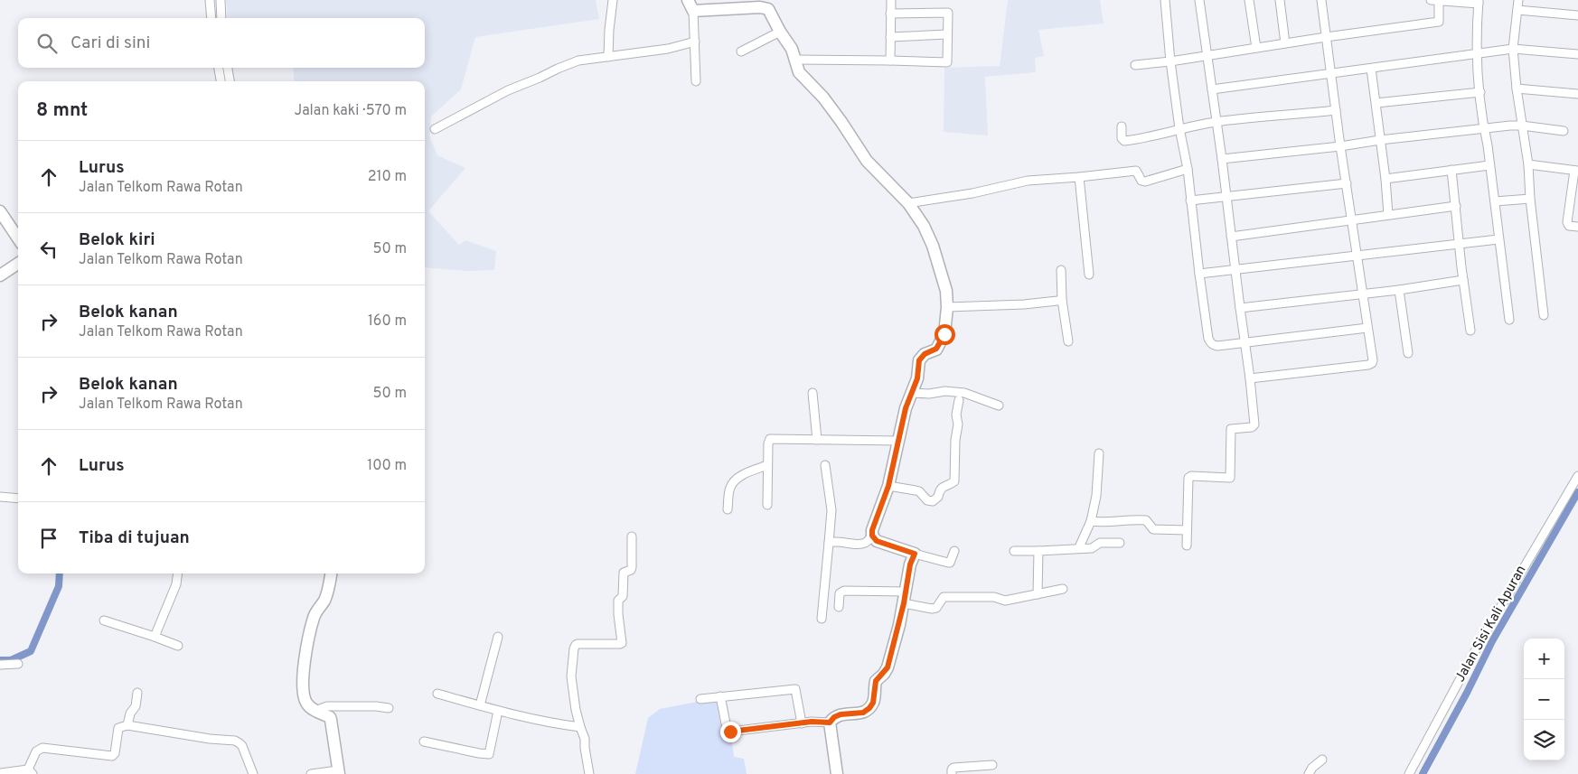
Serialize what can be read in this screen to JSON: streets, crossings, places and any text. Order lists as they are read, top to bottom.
{
  "streets": {
    "street": ["Jalan Sisi Kali Apuran"]
  },
  "page": {
    "search": "Cari di sini",
    "heading": ["8 mnt", "Jalan kaki · 570 m"],
    "list": [
      ["Lurus", "Jalan Telkom Rawa Rotan", "210 m"],
      ["Belok kiri", "Jalan Telkom Rawa Rotan", "50 m"],
      ["Belok kanan", "Jalan Telkom Rawa Rotan", "160 m"],
      ["Belok kanan", "Jalan Telkom Rawa Rotan", "50 m"],
      ["Lurus", "100 m"],
      "Tiba di tujuan"
    ],
    "map_buttons": ["+", "−"]
  }
}
